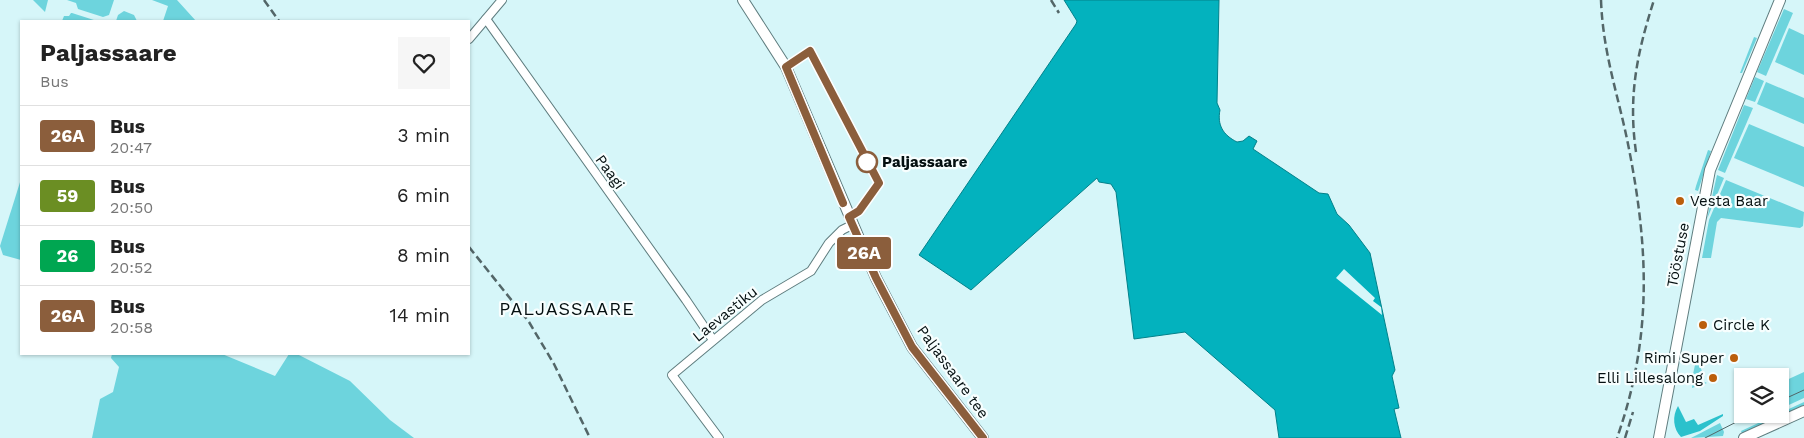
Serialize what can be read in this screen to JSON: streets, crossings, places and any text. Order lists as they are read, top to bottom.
{
  "streets": {
    "street": [
      "Paagi",
      "Tööstuse",
      "Laevastiku",
      "Paljassaare tee"
    ]
  },
  "crossings": [
    ["Paagi", "Laevastiku"],
    ["Laevastiku", "Paljassaare tee"]
  ],
  "districts": ["PALJASSAARE"],
  "places": [
    "Paljassaare",
    "Vesta Baar",
    "Circle K",
    "Rimi Super",
    "Elli Lillesalong"
  ],
  "lines": ["bus line 26A"],
  "page": {
    "on_map": "26A",
    "heading": ["Paljassaare", "Bus"],
    "list": [
      {
        "mark": "26A",
        "name": "Bus",
        "note": "20:47",
        "value": "3 min"
      },
      {
        "mark": "59",
        "name": "Bus",
        "note": "20:50",
        "value": "6 min"
      },
      {
        "mark": "26",
        "name": "Bus",
        "note": "20:52",
        "value": "8 min"
      },
      {
        "mark": "26A",
        "name": "Bus",
        "note": "20:58",
        "value": "14 min"
      }
    ]
  }
}
